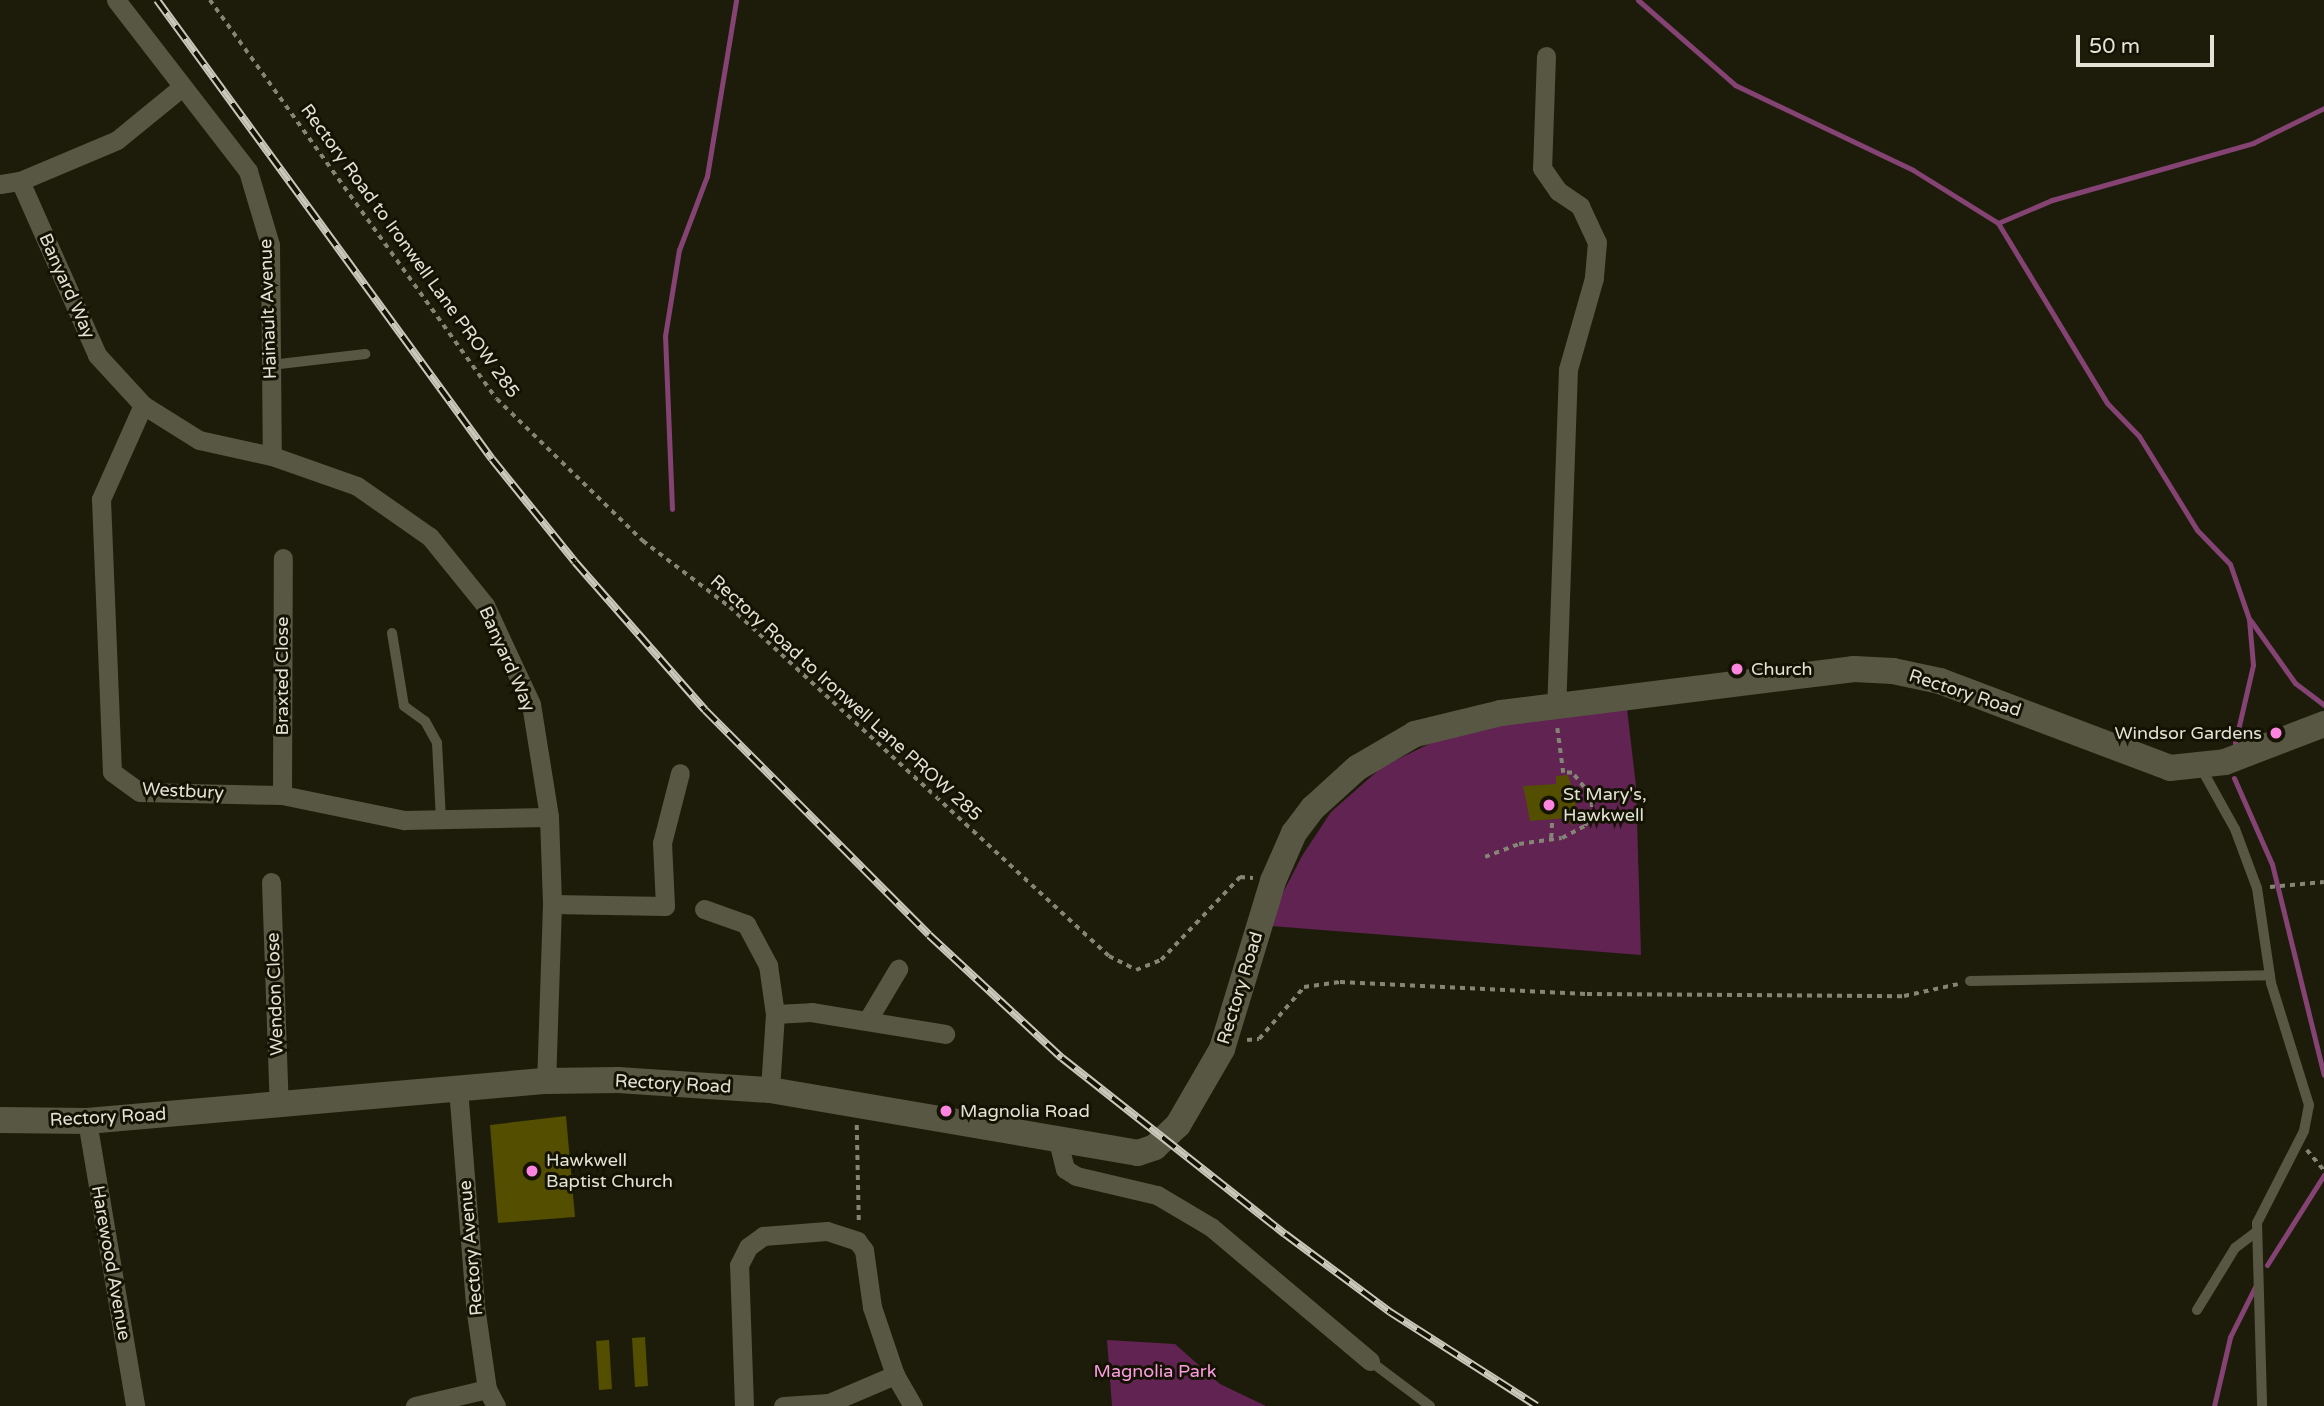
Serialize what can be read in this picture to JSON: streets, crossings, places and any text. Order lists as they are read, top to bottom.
{
  "streets": {
    "street": [
      "Banyard Way",
      "Hainault Avenue",
      "Braxted Close",
      "Rectory Road",
      "Westbury",
      "Wendon Close",
      "Rectory Avenue",
      "Harewood Avenue"
    ],
    "path": ["Rectory Road to Ironwell Lane PROW 285"]
  },
  "crossings": [
    ["Rectory Road to Ironwell Lane PROW 285", "Rectory Road"],
    ["Banyard Way", "Hainault Avenue"],
    ["Banyard Way", "Rectory Road"],
    ["Banyard Way", "Westbury"],
    ["Braxted Close", "Westbury"],
    ["Rectory Road", "Wendon Close"],
    ["Rectory Road", "Rectory Avenue"],
    ["Rectory Road", "Harewood Avenue"]
  ],
  "parks": ["Magnolia Park"],
  "places": [
    "Church",
    "Windsor Gardens",
    "St Mary's, Hawkwell",
    "Magnolia Road",
    "Hawkwell Baptist Church"
  ],
  "scale_bar": "50 m"
}
